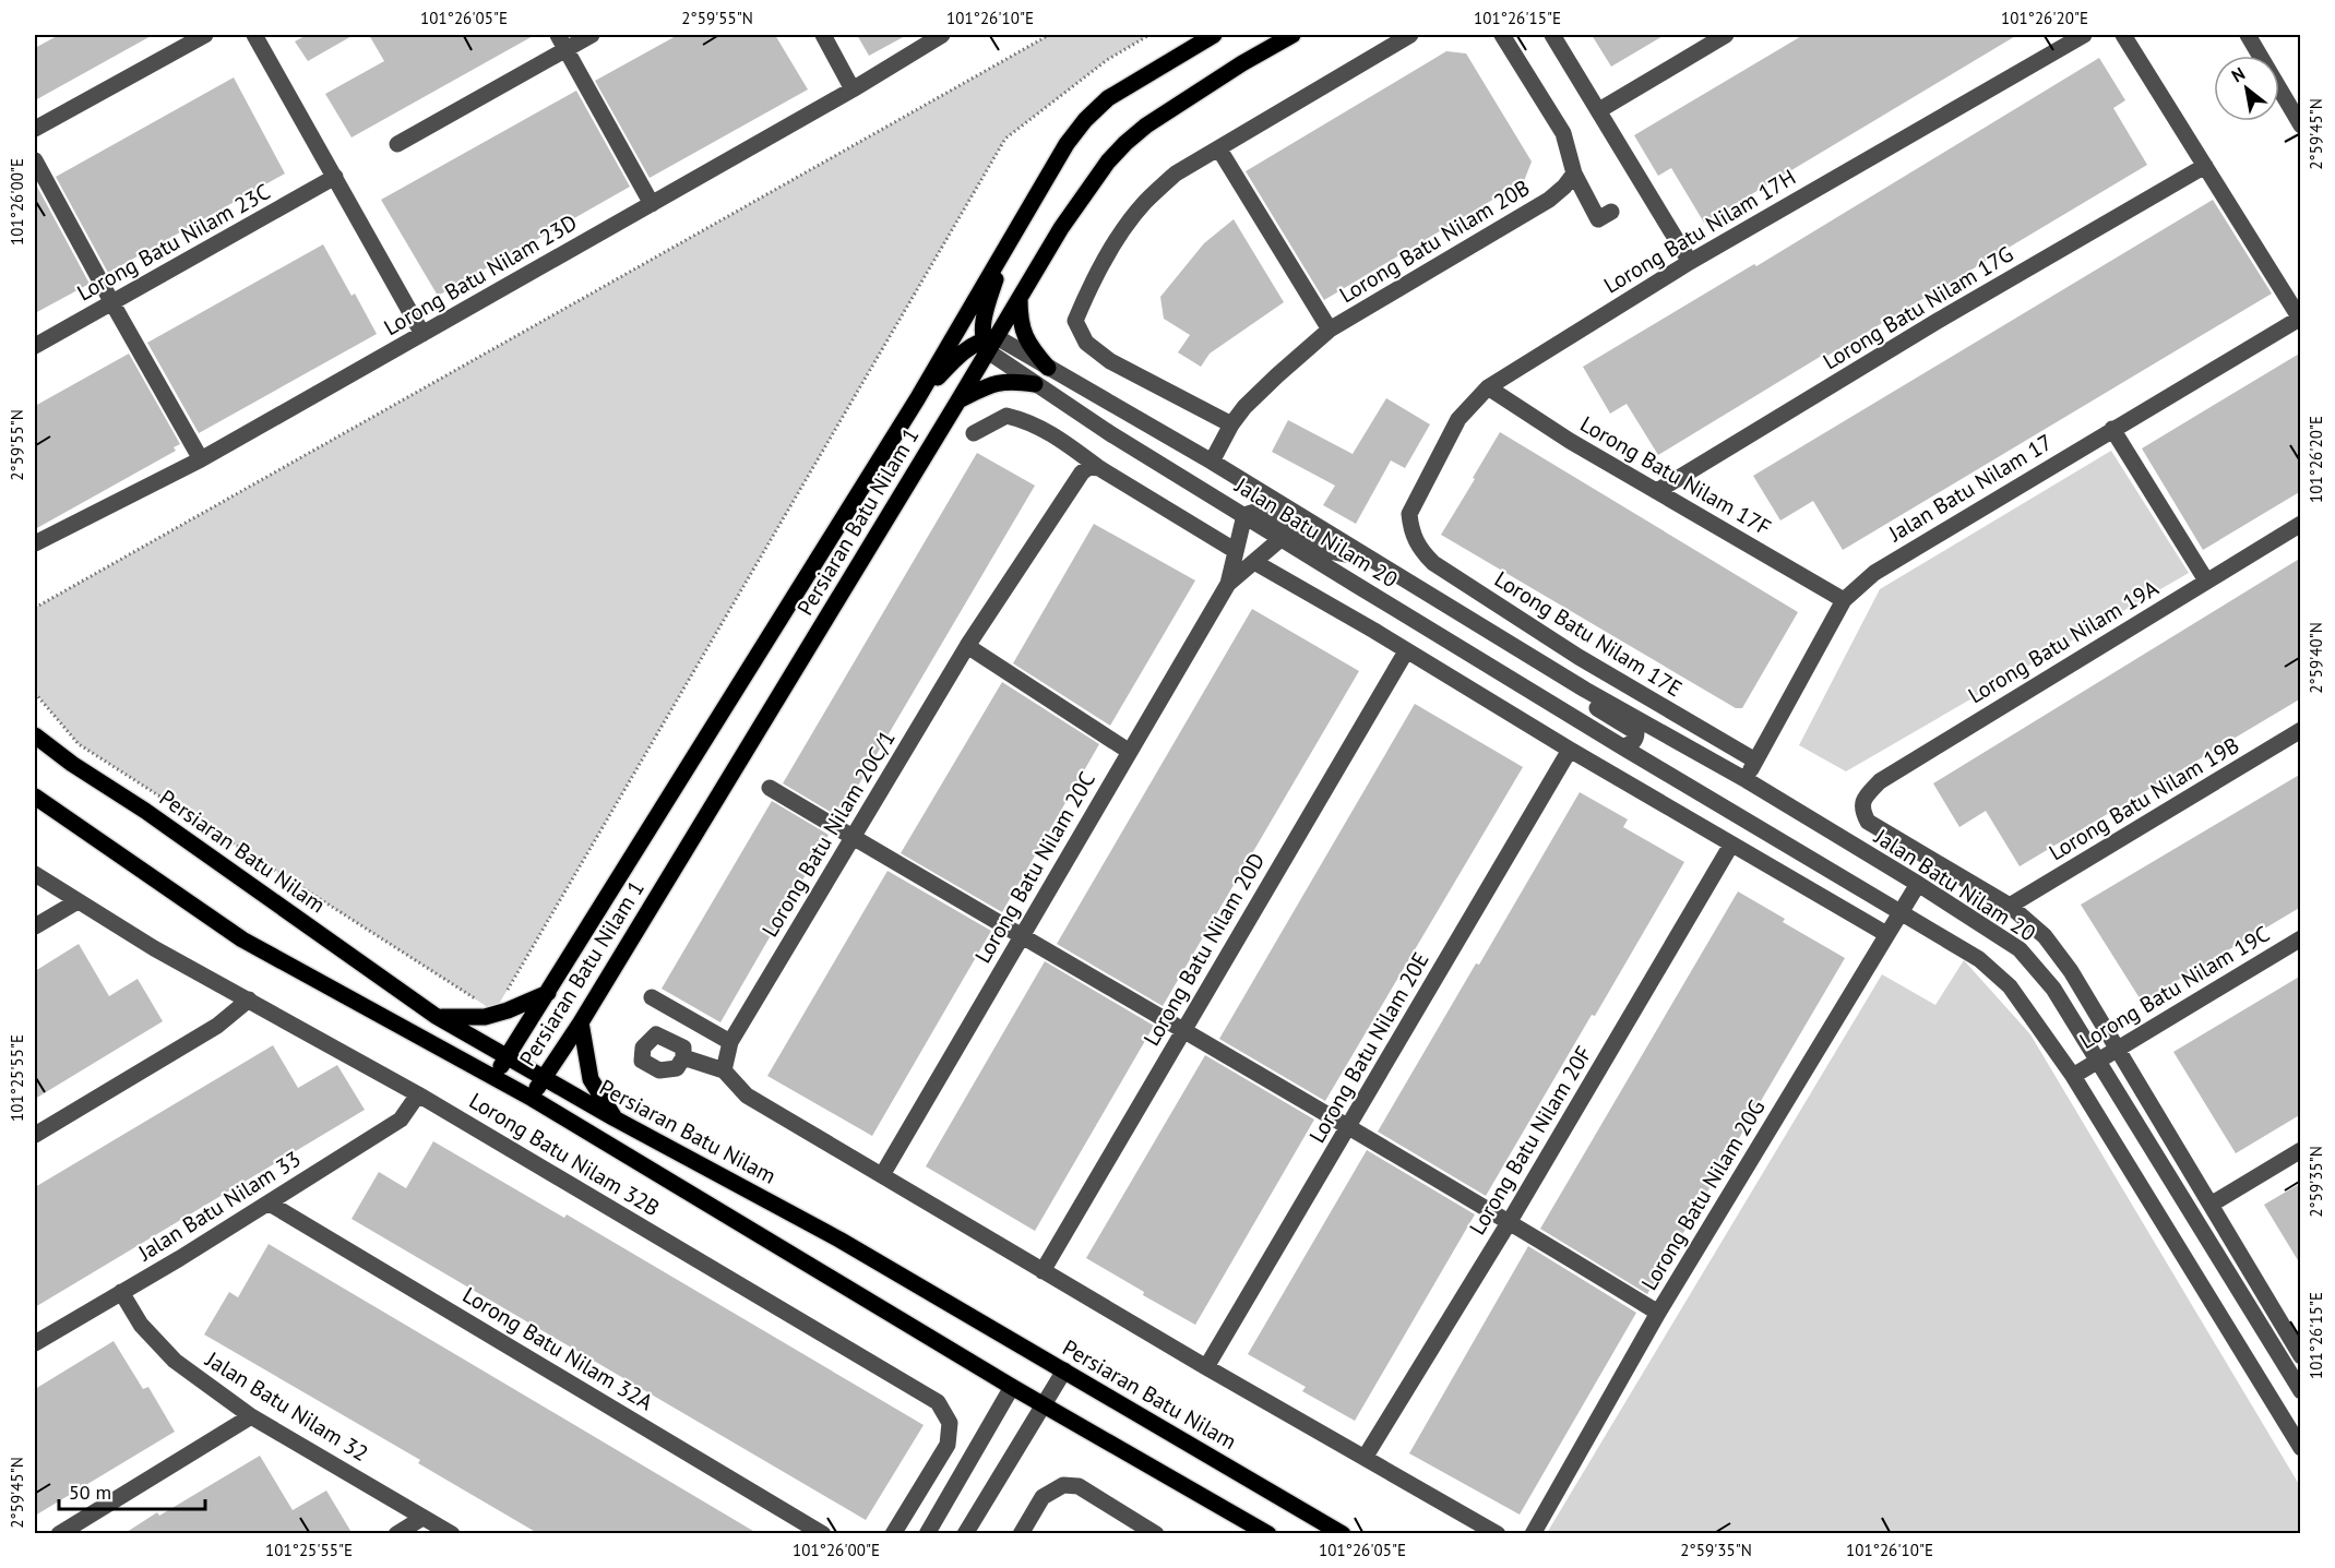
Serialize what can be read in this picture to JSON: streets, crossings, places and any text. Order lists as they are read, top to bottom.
{
  "streets": {
    "main road": ["Persiaran Batu Nilam 1", "Persiaran Batu Nilam"],
    "street": [
      "Lorong Batu Nilam 17H",
      "Lorong Batu Nilam 20B",
      "Lorong Batu Nilam 23C",
      "Lorong Batu Nilam 23D",
      "Lorong Batu Nilam 17G",
      "Lorong Batu Nilam 17F",
      "Jalan Batu Nilam 17",
      "Jalan Batu Nilam 20",
      "Lorong Batu Nilam 17E",
      "Lorong Batu Nilam 19A",
      "Lorong Batu Nilam 19B",
      "Lorong Batu Nilam 20C/1",
      "Lorong Batu Nilam 20C",
      "Lorong Batu Nilam 20D",
      "Lorong Batu Nilam 19C",
      "Lorong Batu Nilam 20E",
      "Lorong Batu Nilam 20F",
      "Lorong Batu Nilam 32B",
      "Lorong Batu Nilam 20G",
      "Jalan Batu Nilam 33",
      "Lorong Batu Nilam 32A",
      "Jalan Batu Nilam 32"
    ]
  },
  "crossings": [
    ["Lorong Batu Nilam 17H", "Lorong Batu Nilam 17F"],
    ["Lorong Batu Nilam 17H", "Lorong Batu Nilam 17E"],
    ["Lorong Batu Nilam 20B", "Jalan Batu Nilam 20"],
    ["Lorong Batu Nilam 17G", "Lorong Batu Nilam 17F"],
    ["Lorong Batu Nilam 17F", "Jalan Batu Nilam 17"],
    ["Jalan Batu Nilam 17", "Jalan Batu Nilam 20"],
    ["Jalan Batu Nilam 17", "Lorong Batu Nilam 17E"],
    ["Persiaran Batu Nilam 1", "Jalan Batu Nilam 20"],
    ["Persiaran Batu Nilam 1", "Persiaran Batu Nilam"],
    ["Jalan Batu Nilam 20", "Lorong Batu Nilam 19C"],
    ["Jalan Batu Nilam 20", "Lorong Batu Nilam 20G"],
    ["Lorong Batu Nilam 19A", "Lorong Batu Nilam 19B"],
    ["Lorong Batu Nilam 32B", "Jalan Batu Nilam 33"],
    ["Jalan Batu Nilam 33", "Lorong Batu Nilam 32A"],
    ["Jalan Batu Nilam 33", "Jalan Batu Nilam 32"]
  ],
  "scale_bar": "50 m",
  "north": "top left",
  "coordinates": [
    "101°26'05\"E",
    "2°59'55\"N",
    "101°26'10\"E",
    "101°26'15\"E",
    "101°26'20\"E",
    "2°59'45\"N",
    "101°26'00\"E",
    "2°59'40\"N",
    "101°25'55\"E",
    "2°59'35\"N"
  ]
}
